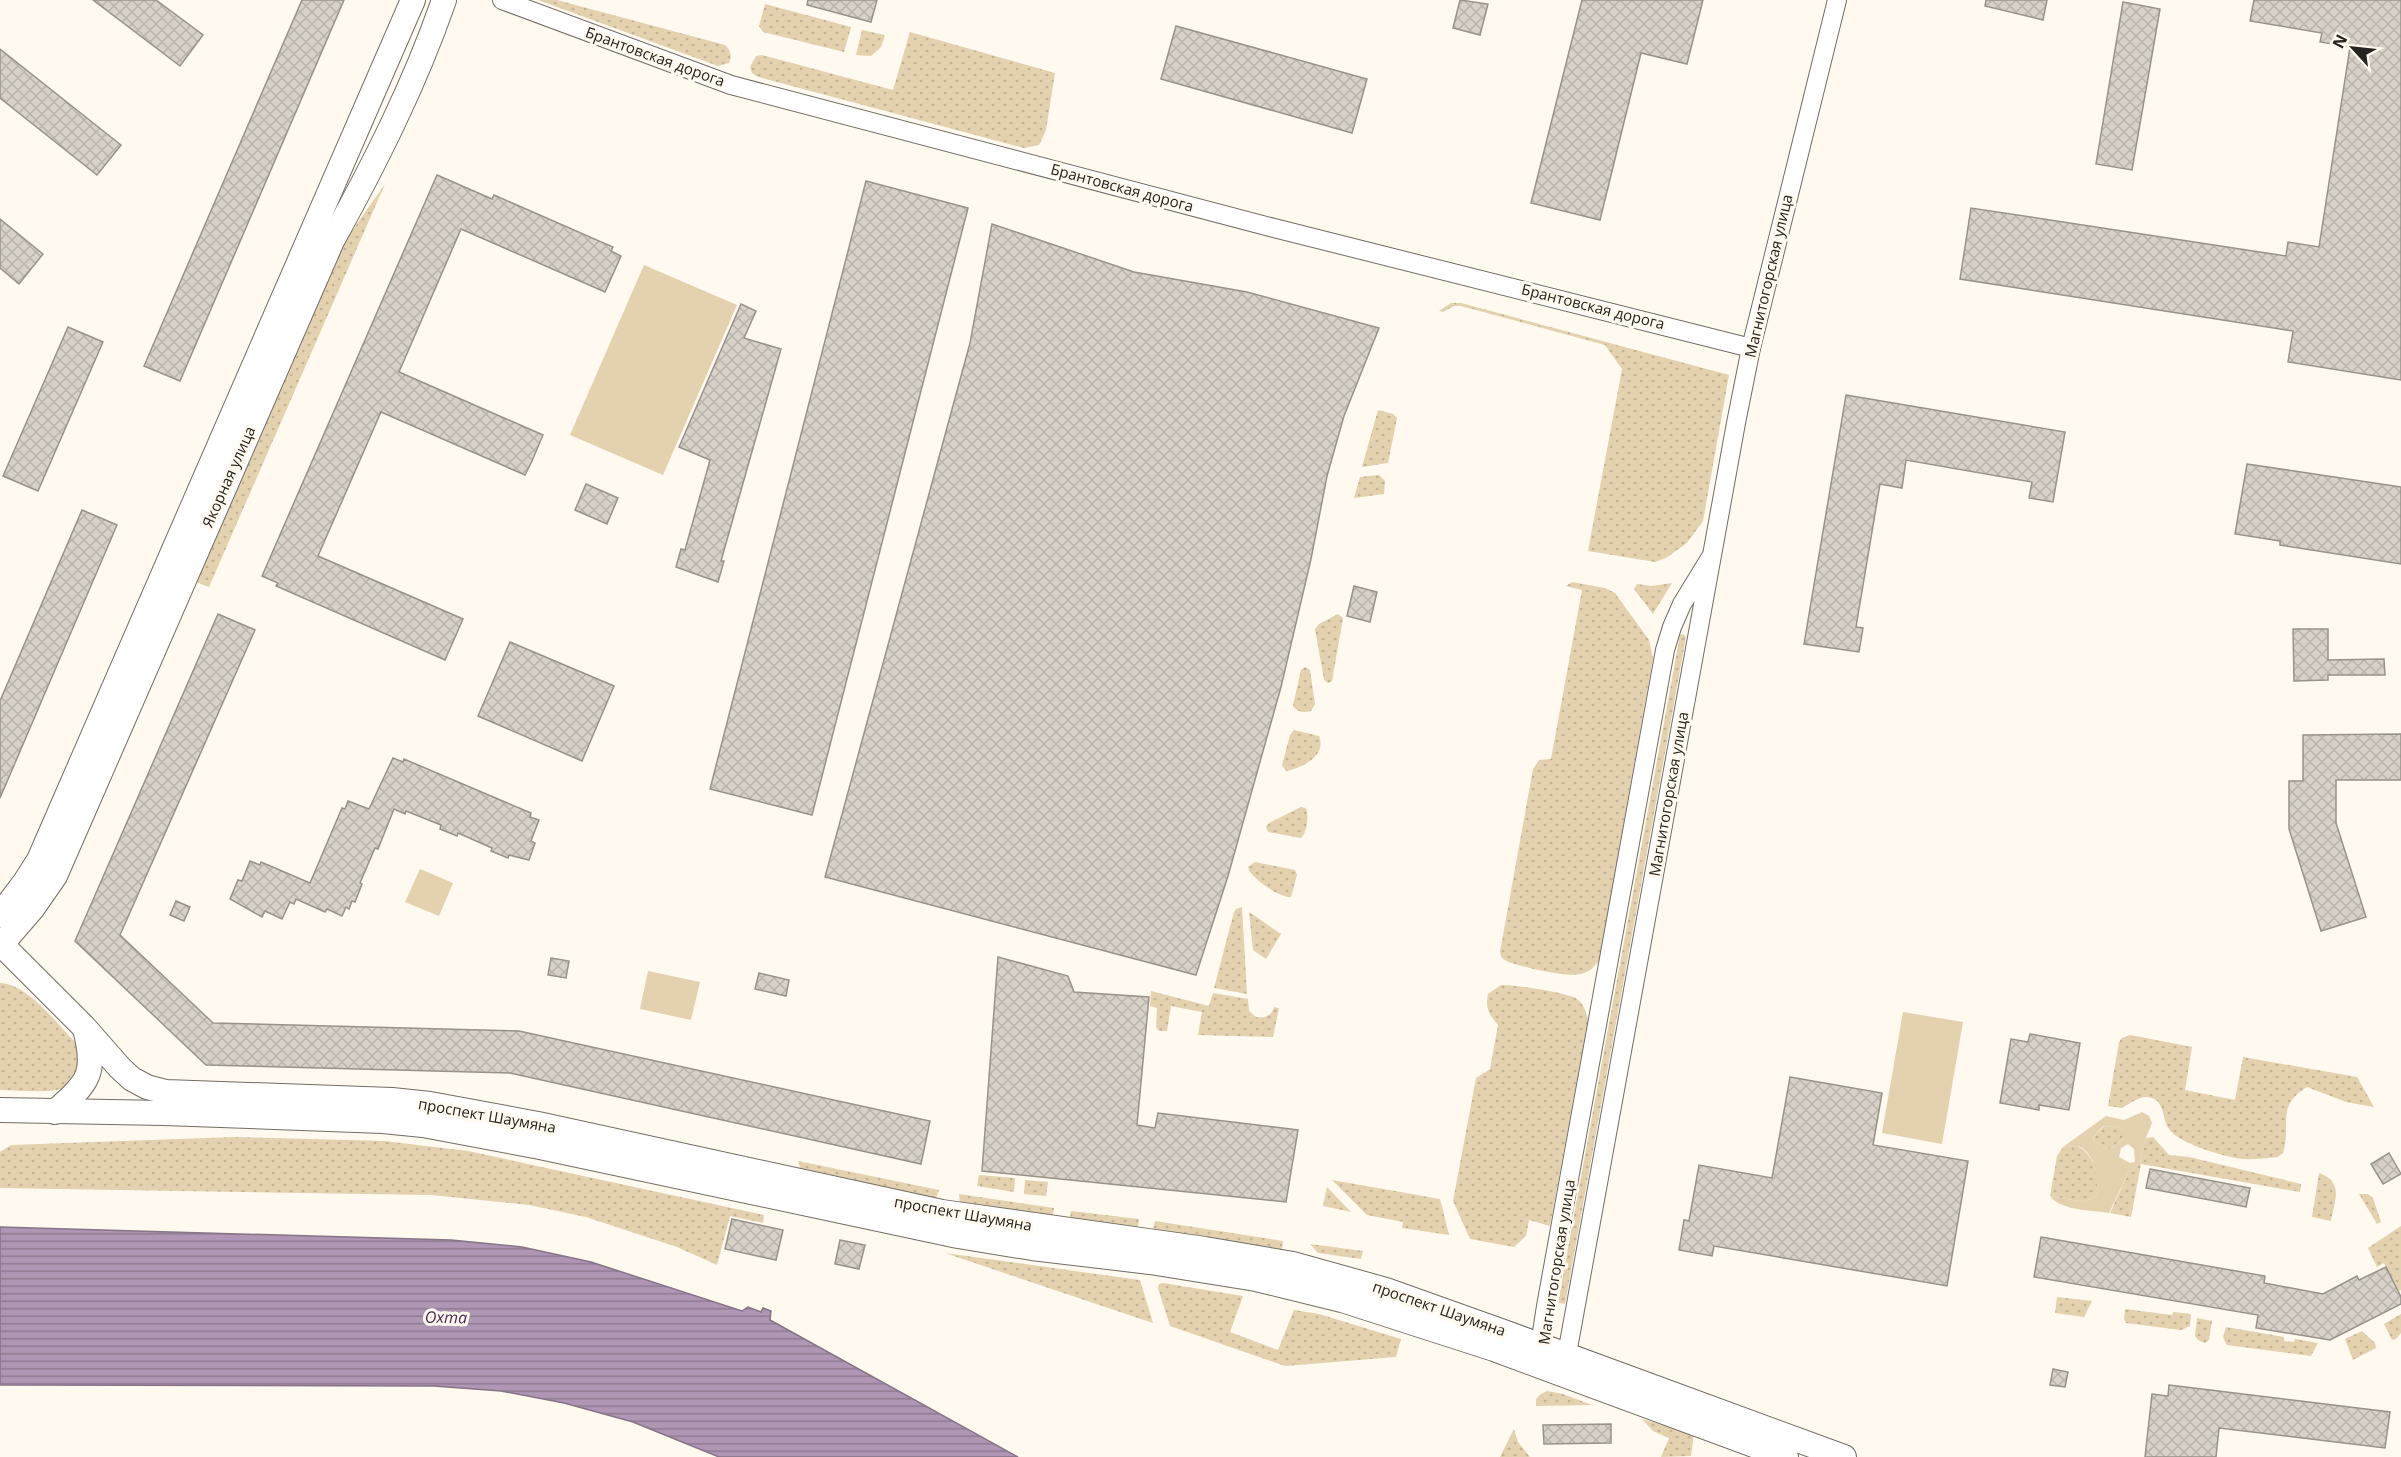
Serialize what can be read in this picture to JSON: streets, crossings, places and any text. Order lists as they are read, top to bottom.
{
  "streets": {
    "street": [
      "Брантовская дорога",
      "Магнитогорская улица",
      "Якорная улица",
      "проспект Шаумяна"
    ]
  },
  "crossings": [
    ["Брантовская дорога", "Магнитогорская улица"],
    ["Магнитогорская улица", "проспект Шаумяна"],
    ["Якорная улица", "проспект Шаумяна"]
  ],
  "water": ["Охта"],
  "north": "top left"
}
